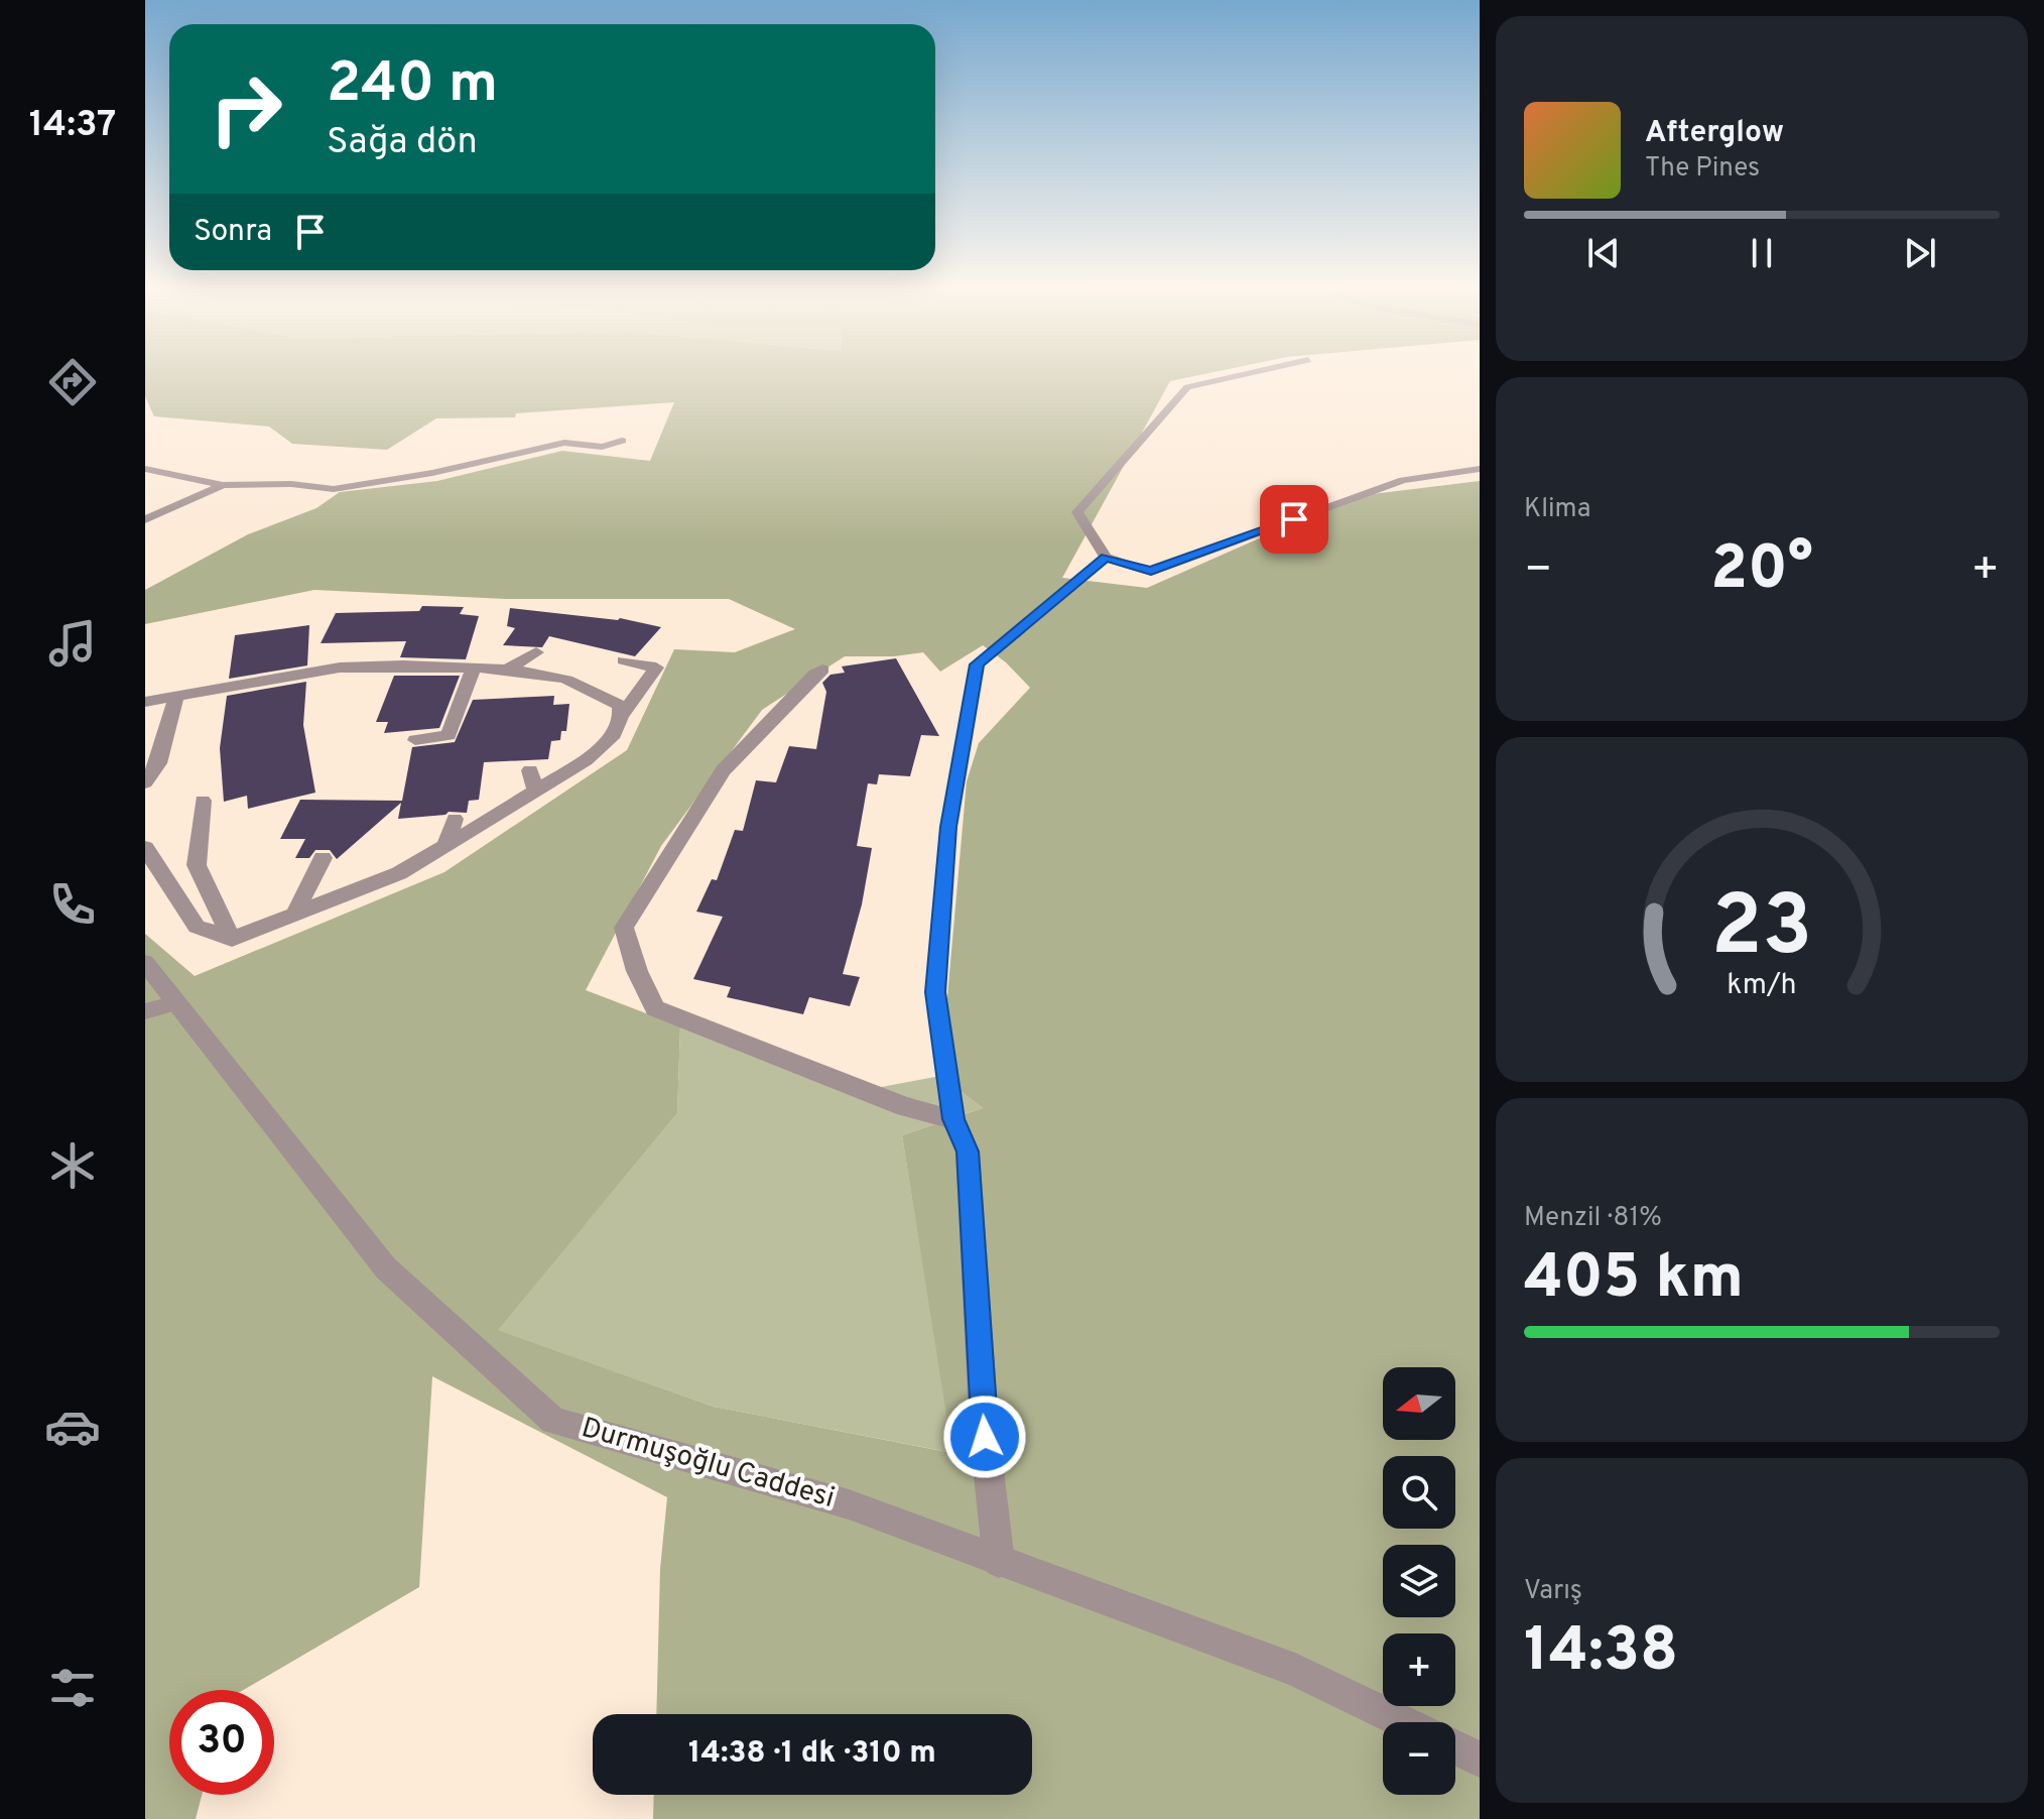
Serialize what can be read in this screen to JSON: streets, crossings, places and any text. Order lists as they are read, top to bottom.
{
  "streets": {
    "street": ["Durmuşoğlu Caddesi"]
  },
  "north": "left",
  "page": {
    "tabs": "14:37",
    "turn": ["240 m", "Sağa dön"],
    "song": ["Afterglow", "The Pines"],
    "then": "Sonra",
    "tile": [
      "Klima",
      ["Menzil · 81%", "405 km"],
      ["Varış", "14:38"]
    ],
    "heat": ["−", "20°", "+"],
    "map_buttons": ["+", "−"],
    "limit": "30",
    "trip": "14:38 · 1 dk · 310 m",
    "gauge": ["23", "km/h"]
  }
}
